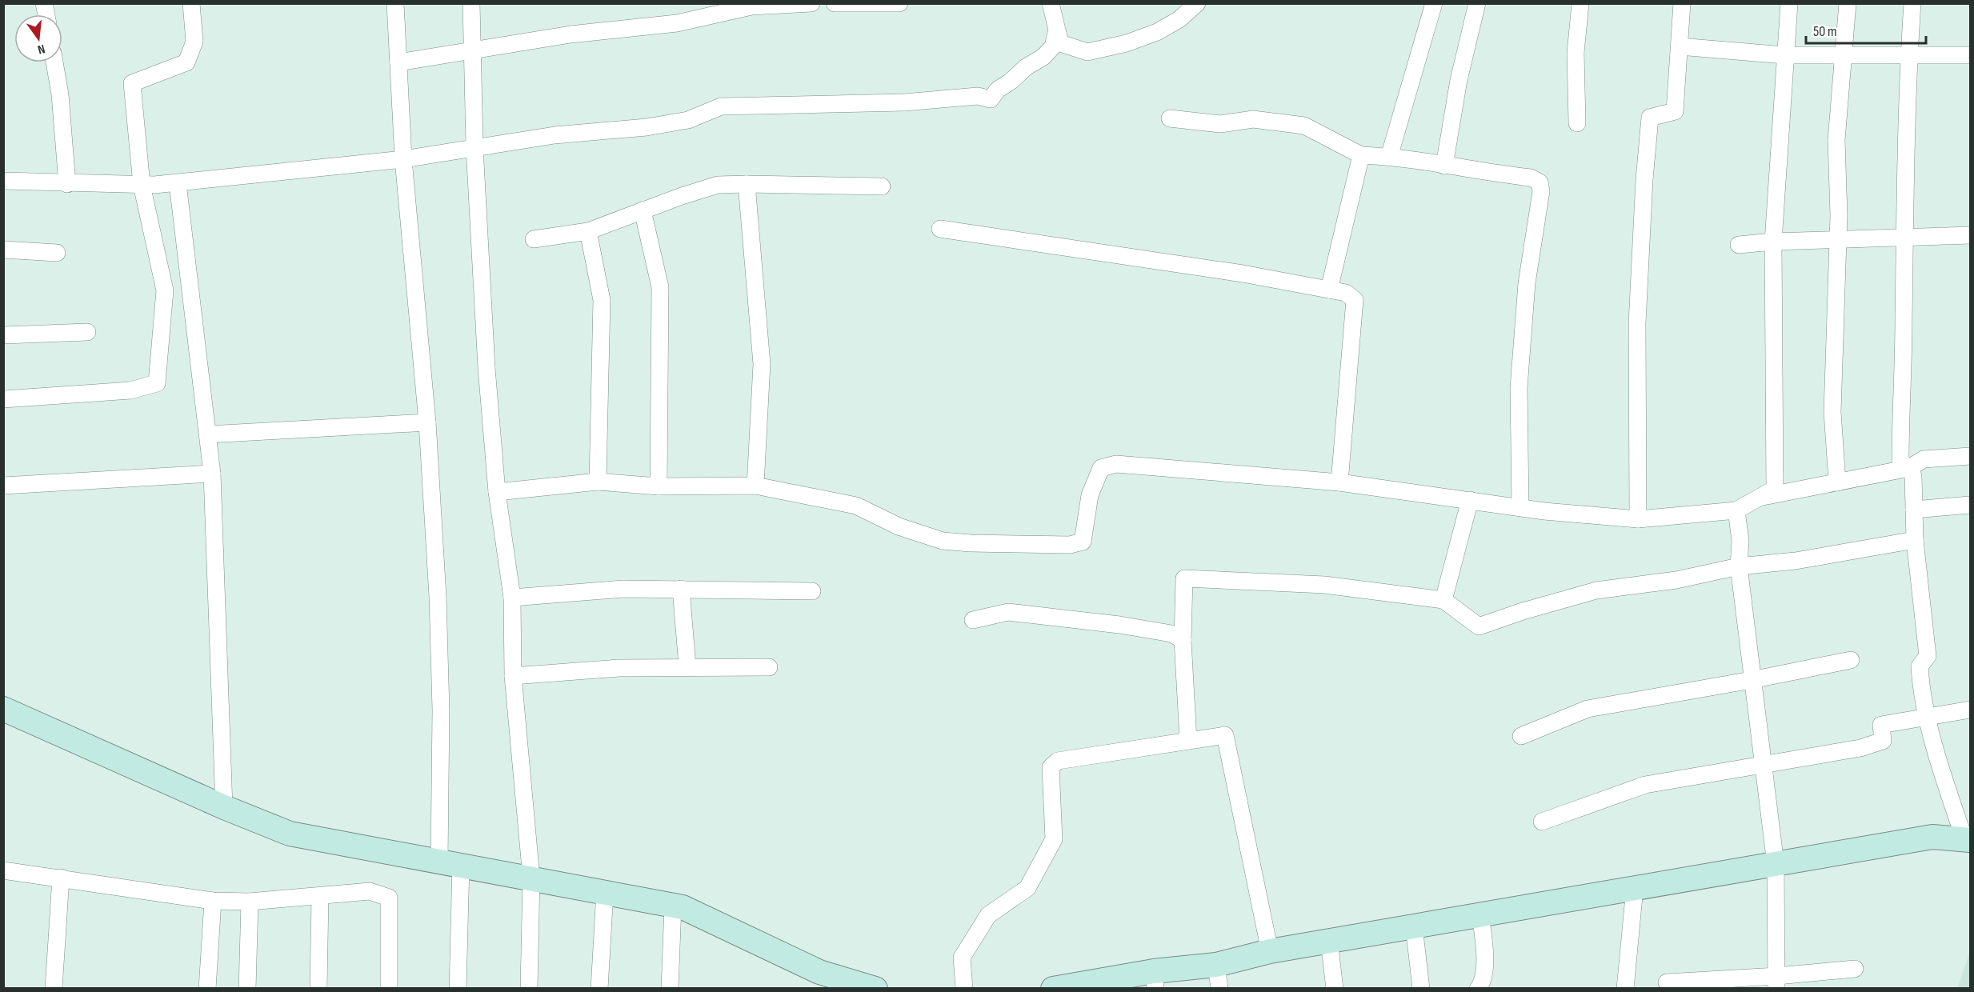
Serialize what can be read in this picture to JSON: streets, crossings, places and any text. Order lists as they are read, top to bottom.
{
  "scale_bar": "50 m",
  "north": "bottom"
}
